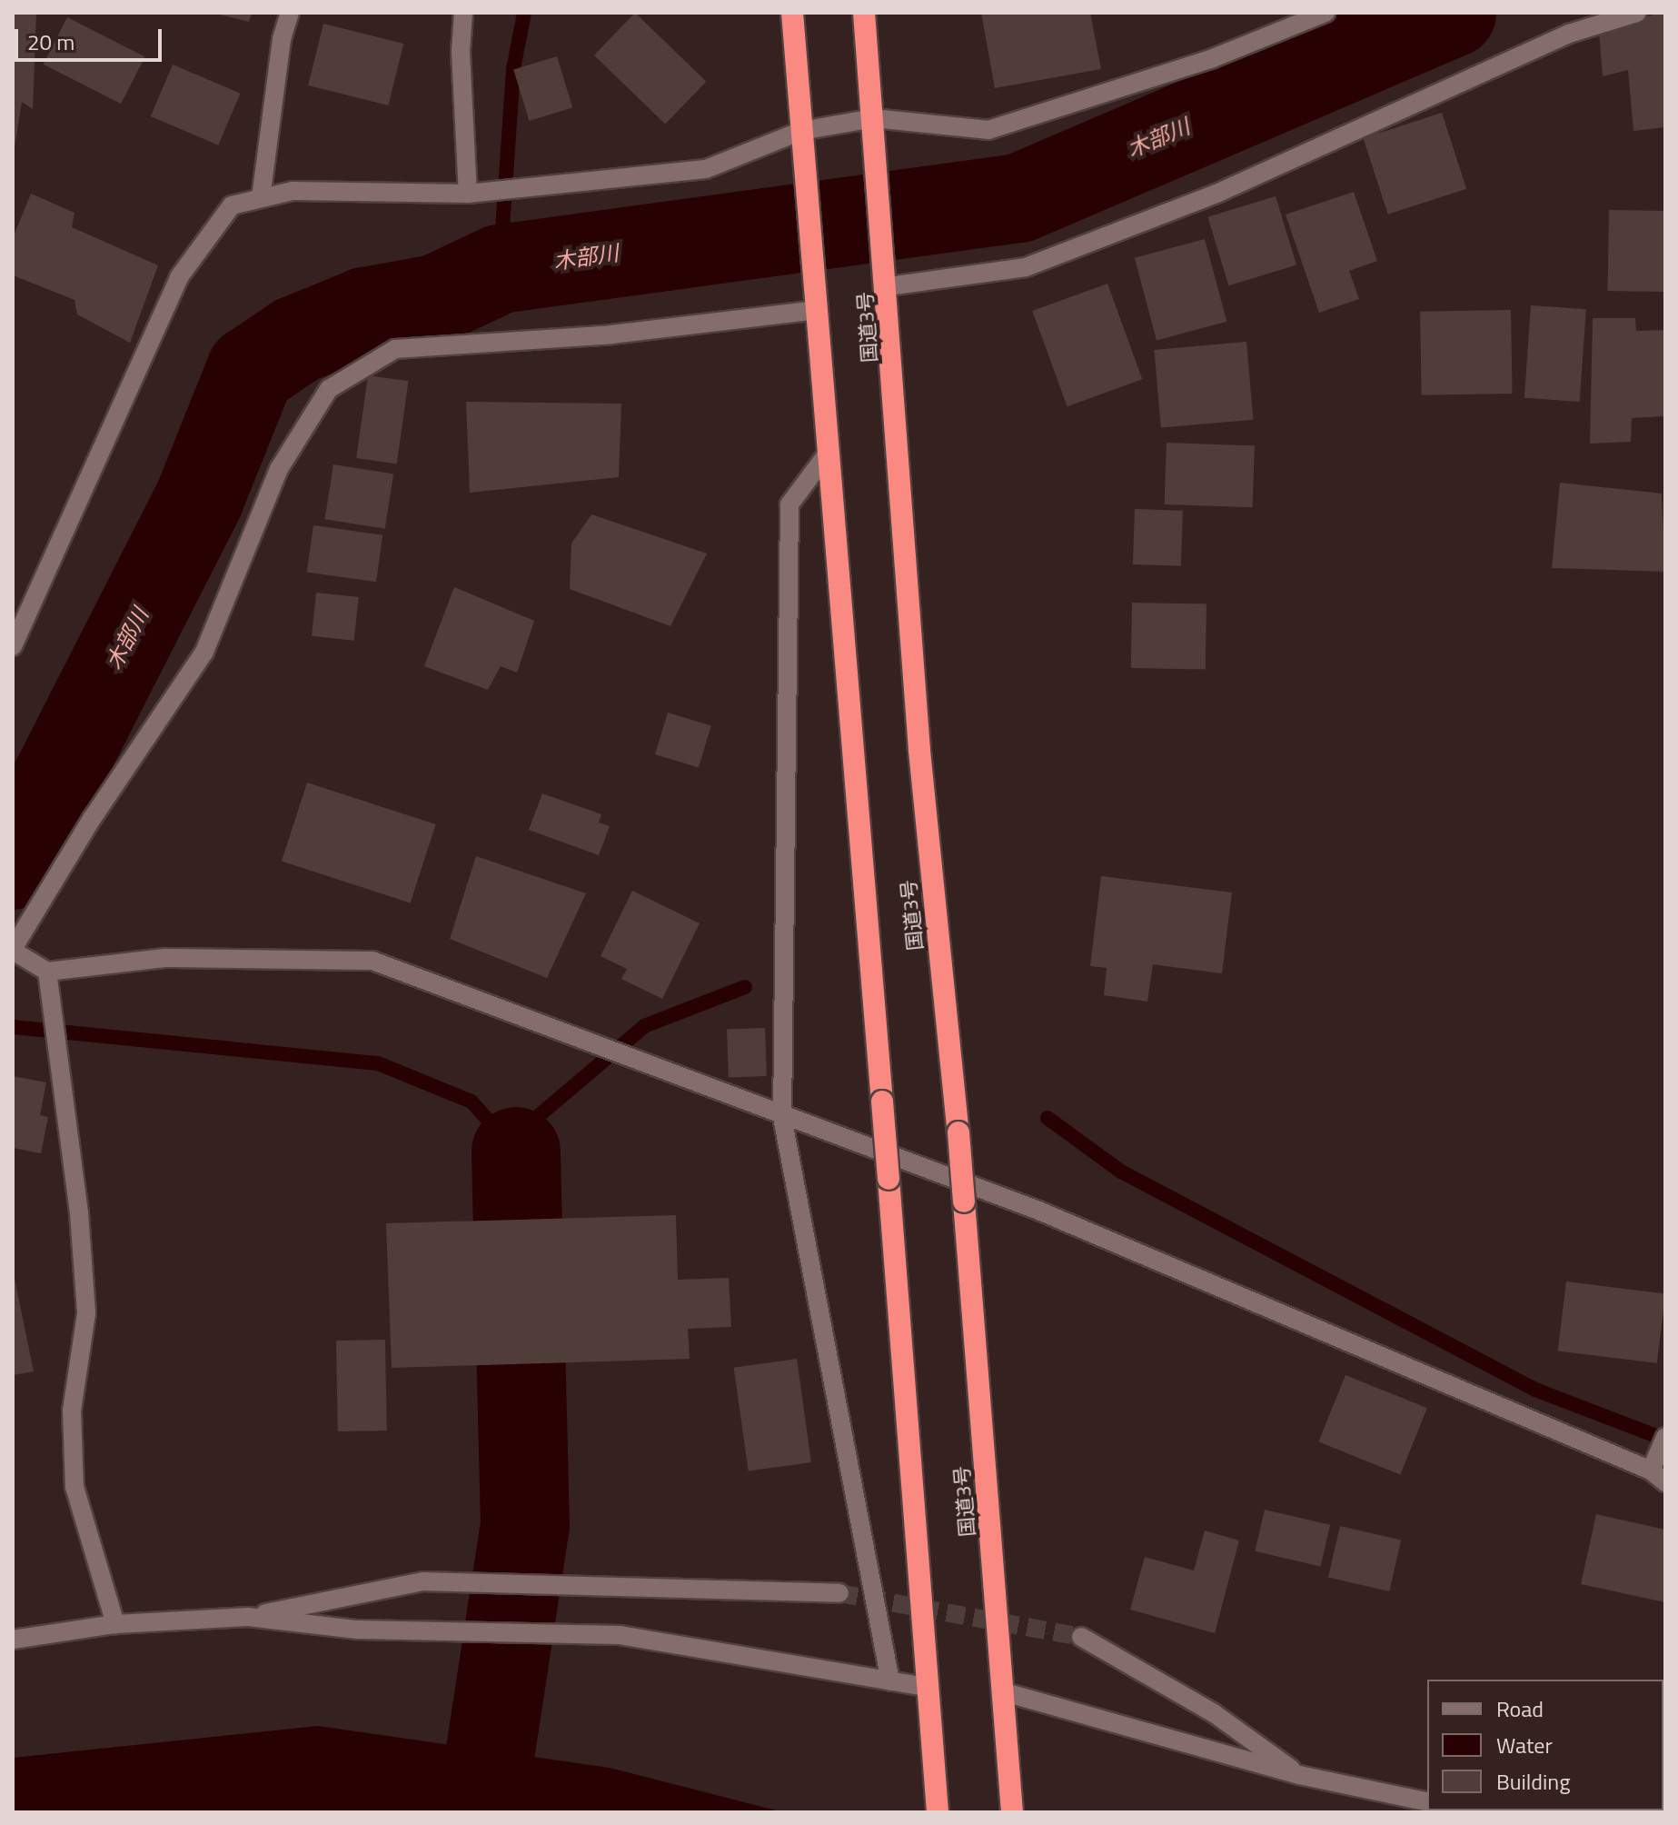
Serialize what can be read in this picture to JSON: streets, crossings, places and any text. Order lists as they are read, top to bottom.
{
  "streets": {
    "highway": ["国道3号"]
  },
  "water": ["木部川"],
  "legend": ["Road", "Water", "Building"],
  "scale_bar": "20 m"
}
